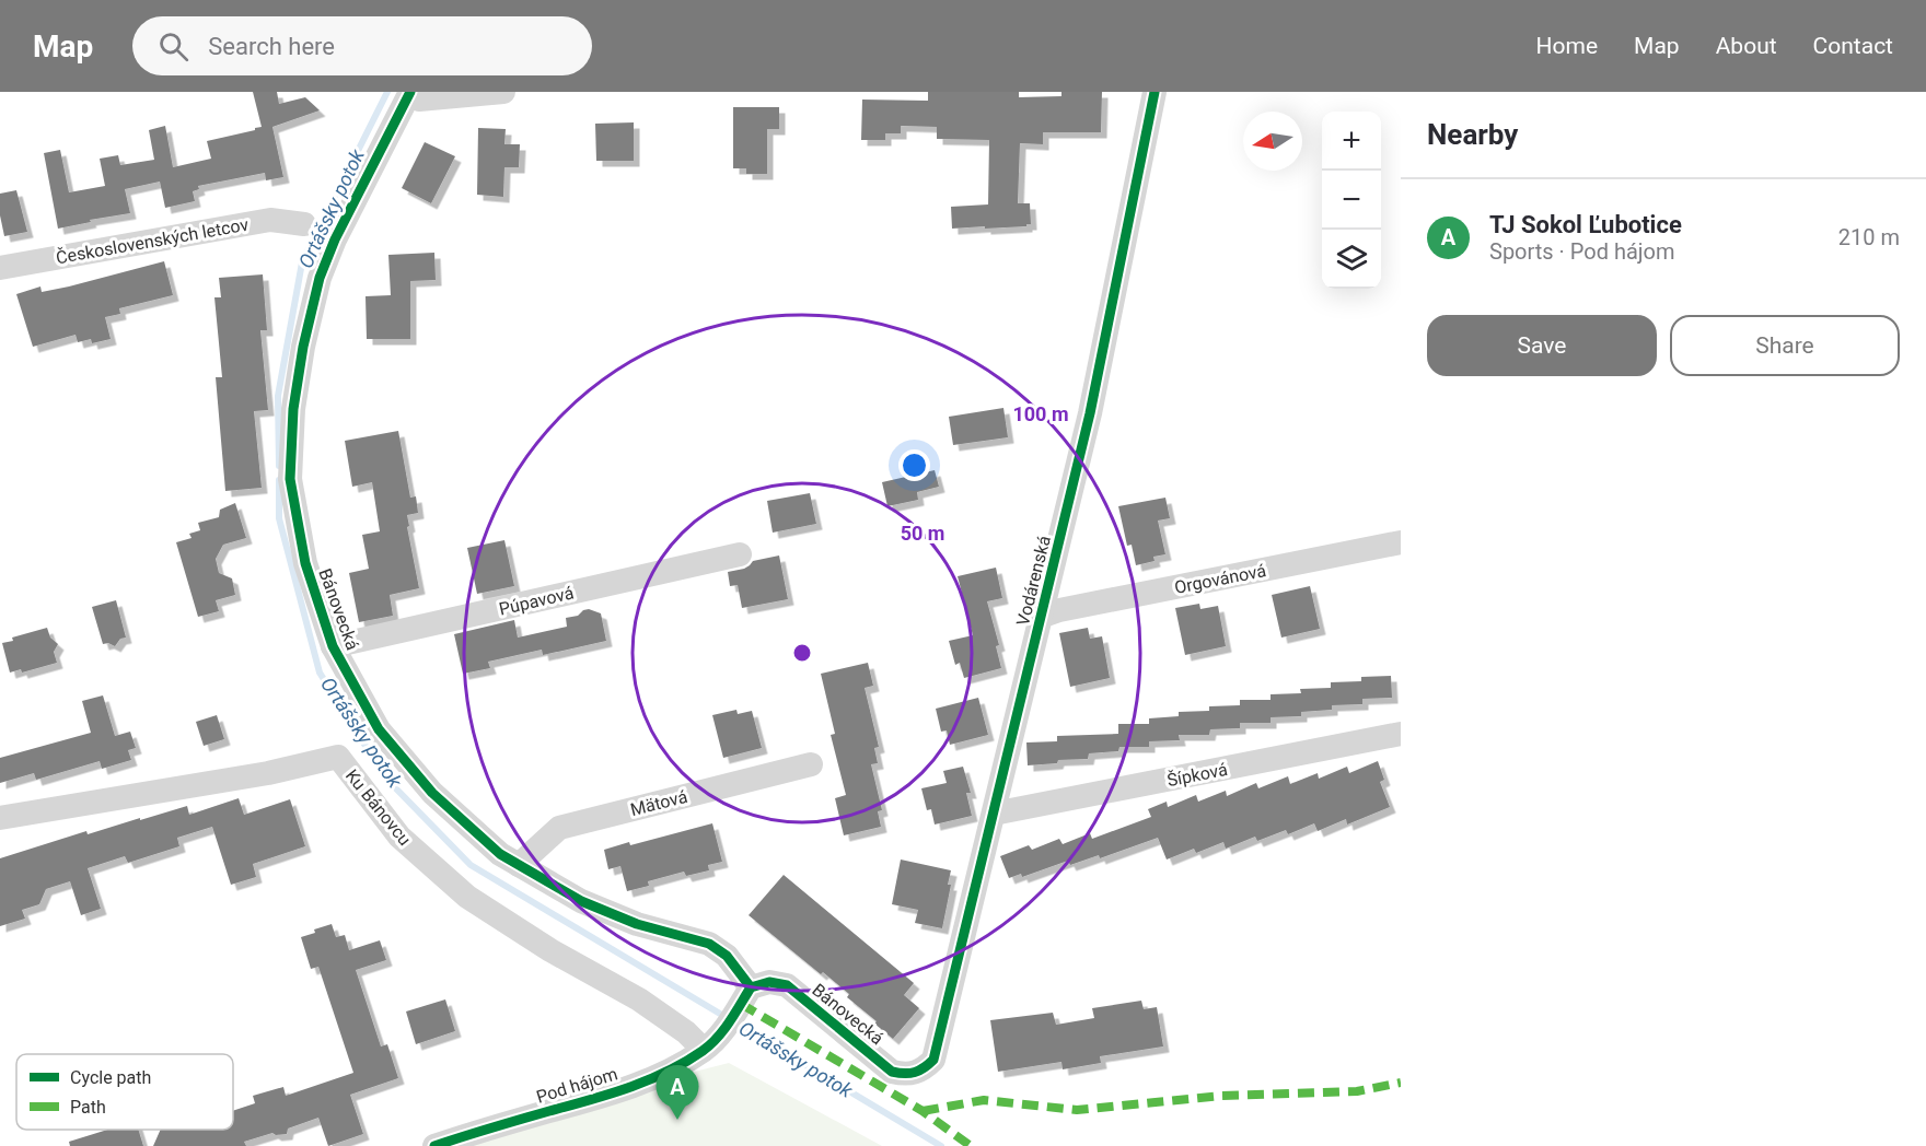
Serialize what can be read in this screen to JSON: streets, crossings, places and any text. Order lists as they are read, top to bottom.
{
  "streets": {
    "street": [
      "Československých letcov",
      "Orgovánová",
      "Vodárenská",
      "Púpavová",
      "Bánovecká",
      "Šípková",
      "Mätová",
      "Ku Bánovcu",
      "Pod hájom"
    ]
  },
  "crossings": [
    ["Orgovánová", "Vodárenská"],
    ["Vodárenská", "Bánovecká"],
    ["Vodárenská", "Šípková"],
    ["Púpavová", "Bánovecká"],
    ["Bánovecká", "Mätová"],
    ["Ku Bánovcu", "Pod hájom"]
  ],
  "water": ["Ortášsky potok"],
  "legend": ["Cycle path", "Path"],
  "north": "left",
  "page": {
    "header": "Map",
    "search": "Search here",
    "nav": [
      "Home",
      "Map",
      "About",
      "Contact"
    ],
    "heading": "Nearby",
    "map_buttons": ["+", "−"],
    "list": [
      {
        "mark": "A",
        "name": "TJ Sokol Ľubotice",
        "note": "Sports · Pod hájom",
        "value": "210 m"
      }
    ],
    "buttons": ["Save", "Share"],
    "pins": "A"
  },
  "rings": ["100 m", "50 m"]
}
